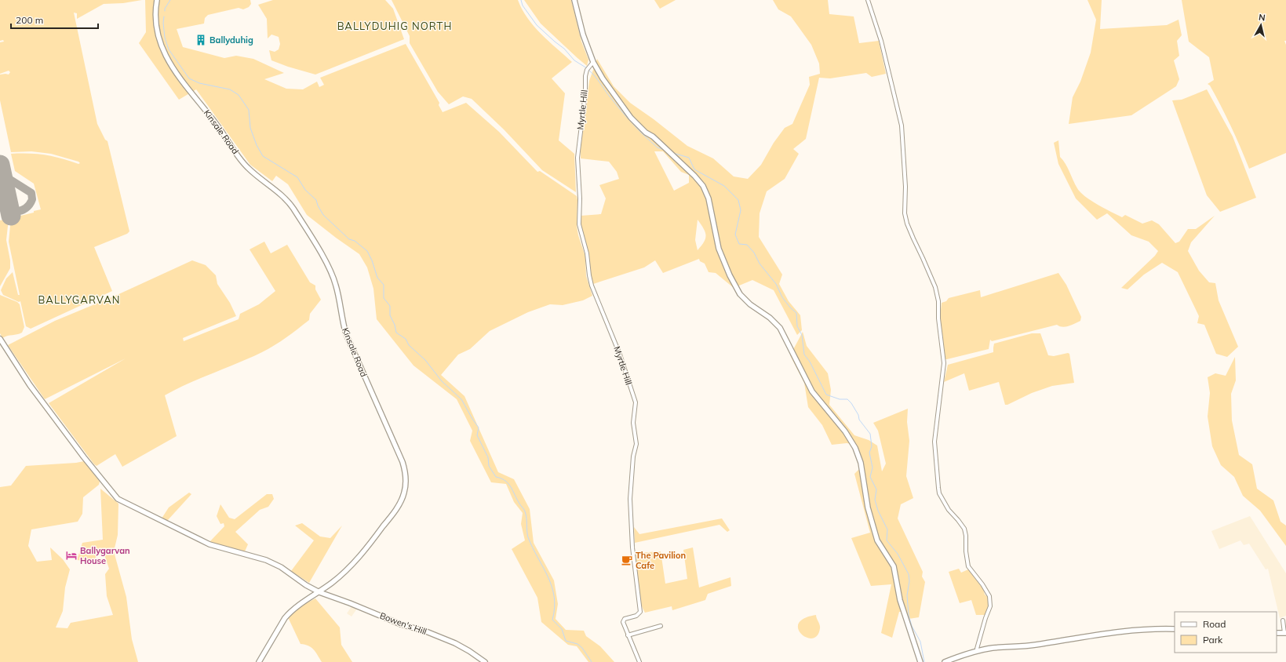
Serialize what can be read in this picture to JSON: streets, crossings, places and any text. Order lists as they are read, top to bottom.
{
  "streets": {
    "street": ["Myrtle Hill", "Kinsale Road", "Bowen's Hill"]
  },
  "crossings": [
    ["Kinsale Road", "Bowen's Hill"]
  ],
  "districts": ["BALLYDUHIG NORTH", "BALLYGARVAN"],
  "places": {
    "building": ["Ballyduhig"],
    "hotel": ["Ballygarvan House"],
    "cafe": ["The Pavilion Cafe"]
  },
  "legend": ["Road", "Park"],
  "scale_bar": "200 m",
  "north": "top"
}
